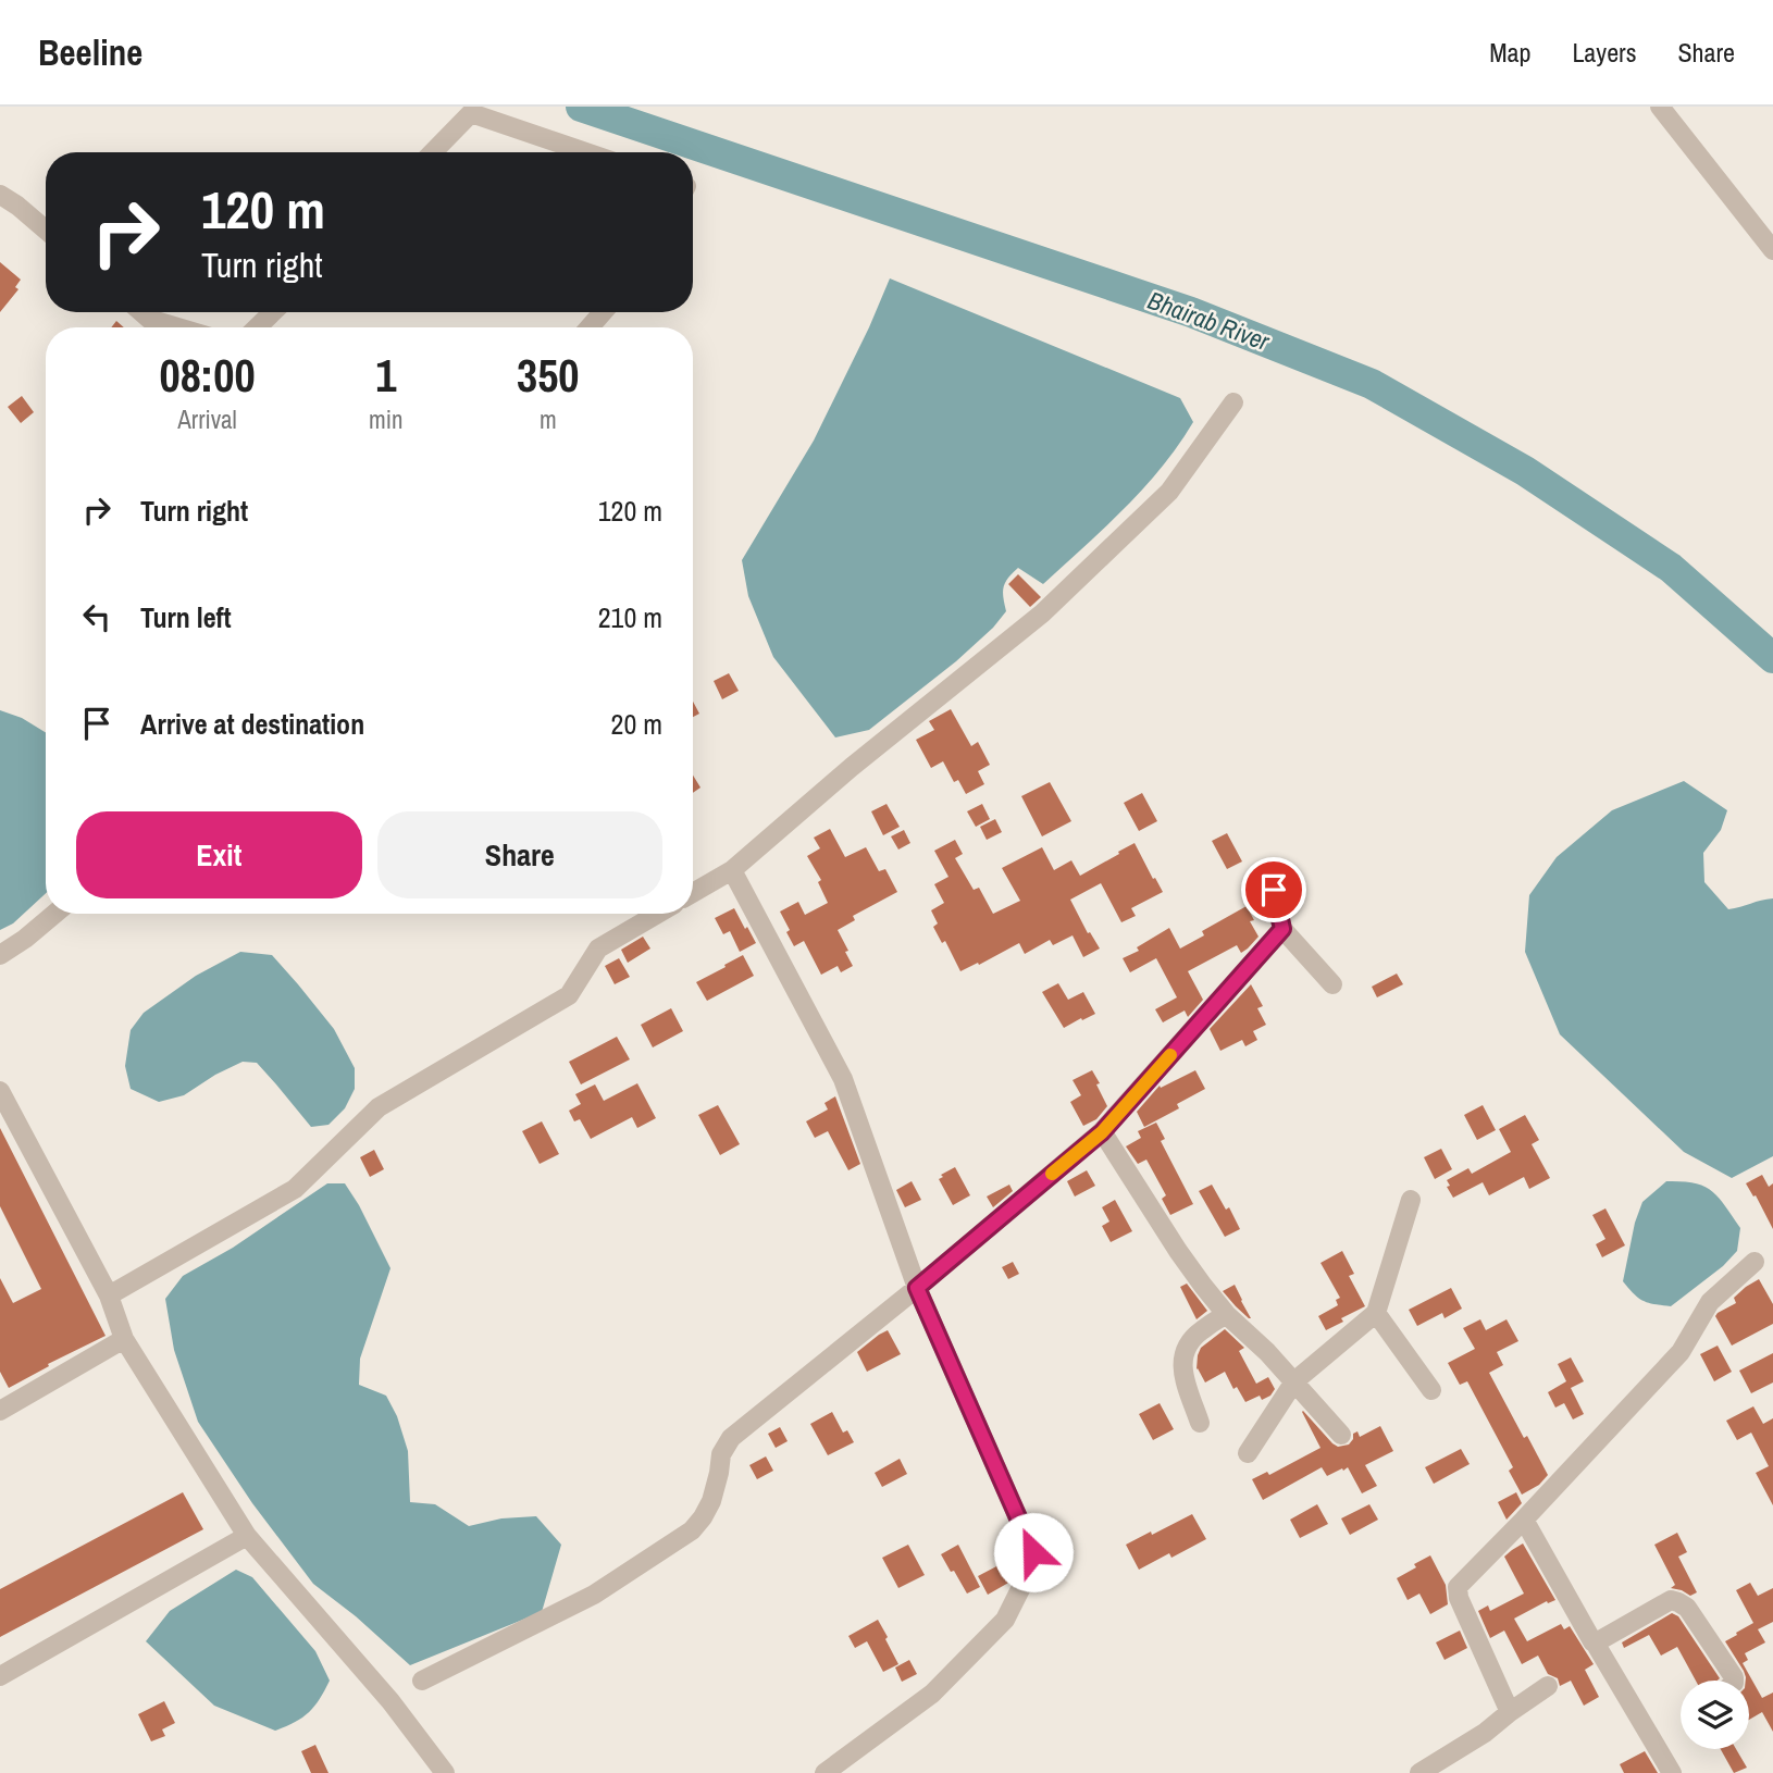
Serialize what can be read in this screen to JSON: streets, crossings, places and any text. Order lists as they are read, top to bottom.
{
  "water": ["Bhairab River"],
  "page": {
    "header": "Beeline",
    "nav": ["Map", "Layers", "Share"],
    "turn": ["120 m", "Turn right"],
    "eta": [
      "08:00",
      "Arrival",
      "1",
      "min",
      "350",
      "m"
    ],
    "list": [
      {
        "name": "Turn right",
        "value": "120 m"
      },
      {
        "name": "Turn left",
        "value": "210 m"
      },
      {
        "name": "Arrive at destination",
        "value": "20 m"
      }
    ],
    "buttons": ["Exit", "Share"]
  }
}
